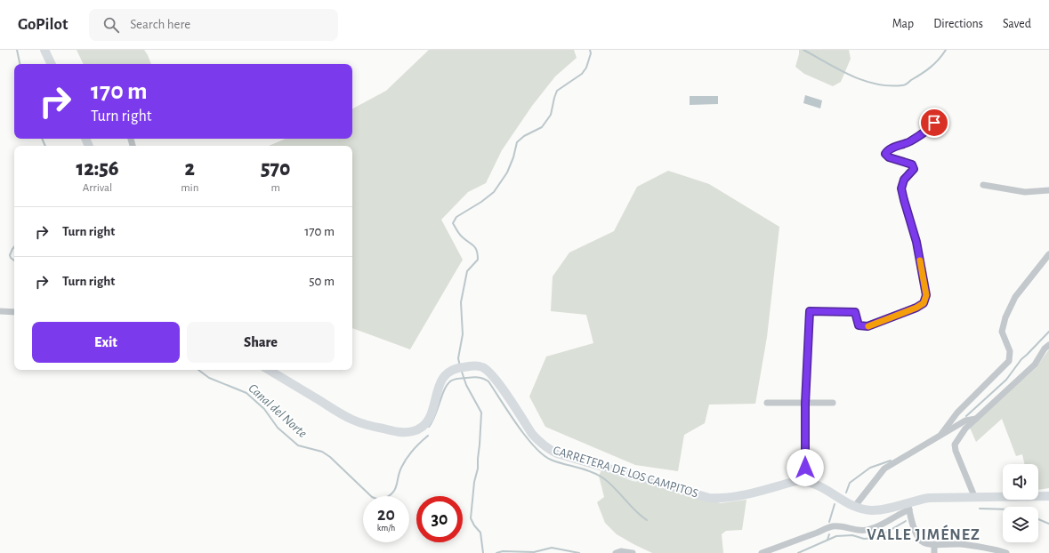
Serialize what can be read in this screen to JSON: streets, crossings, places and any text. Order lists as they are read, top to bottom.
{
  "streets": {
    "main road": ["CARRETERA DE LOS CAMPITOS"]
  },
  "districts": ["VALLE JIMÉNEZ"],
  "water": ["Canal del Norte"],
  "page": {
    "header": "GoPilot",
    "search": "Search here",
    "nav": ["Map", "Directions", "Saved"],
    "turn": ["170 m", "Turn right"],
    "eta": [
      "12:56",
      "Arrival",
      "2",
      "min",
      "570",
      "m"
    ],
    "list": [
      {
        "name": "Turn right",
        "value": "170 m"
      },
      {
        "name": "Turn right",
        "value": "50 m"
      }
    ],
    "buttons": ["Exit", "Share"],
    "speed": "20 km/h",
    "limit": "30"
  }
}
